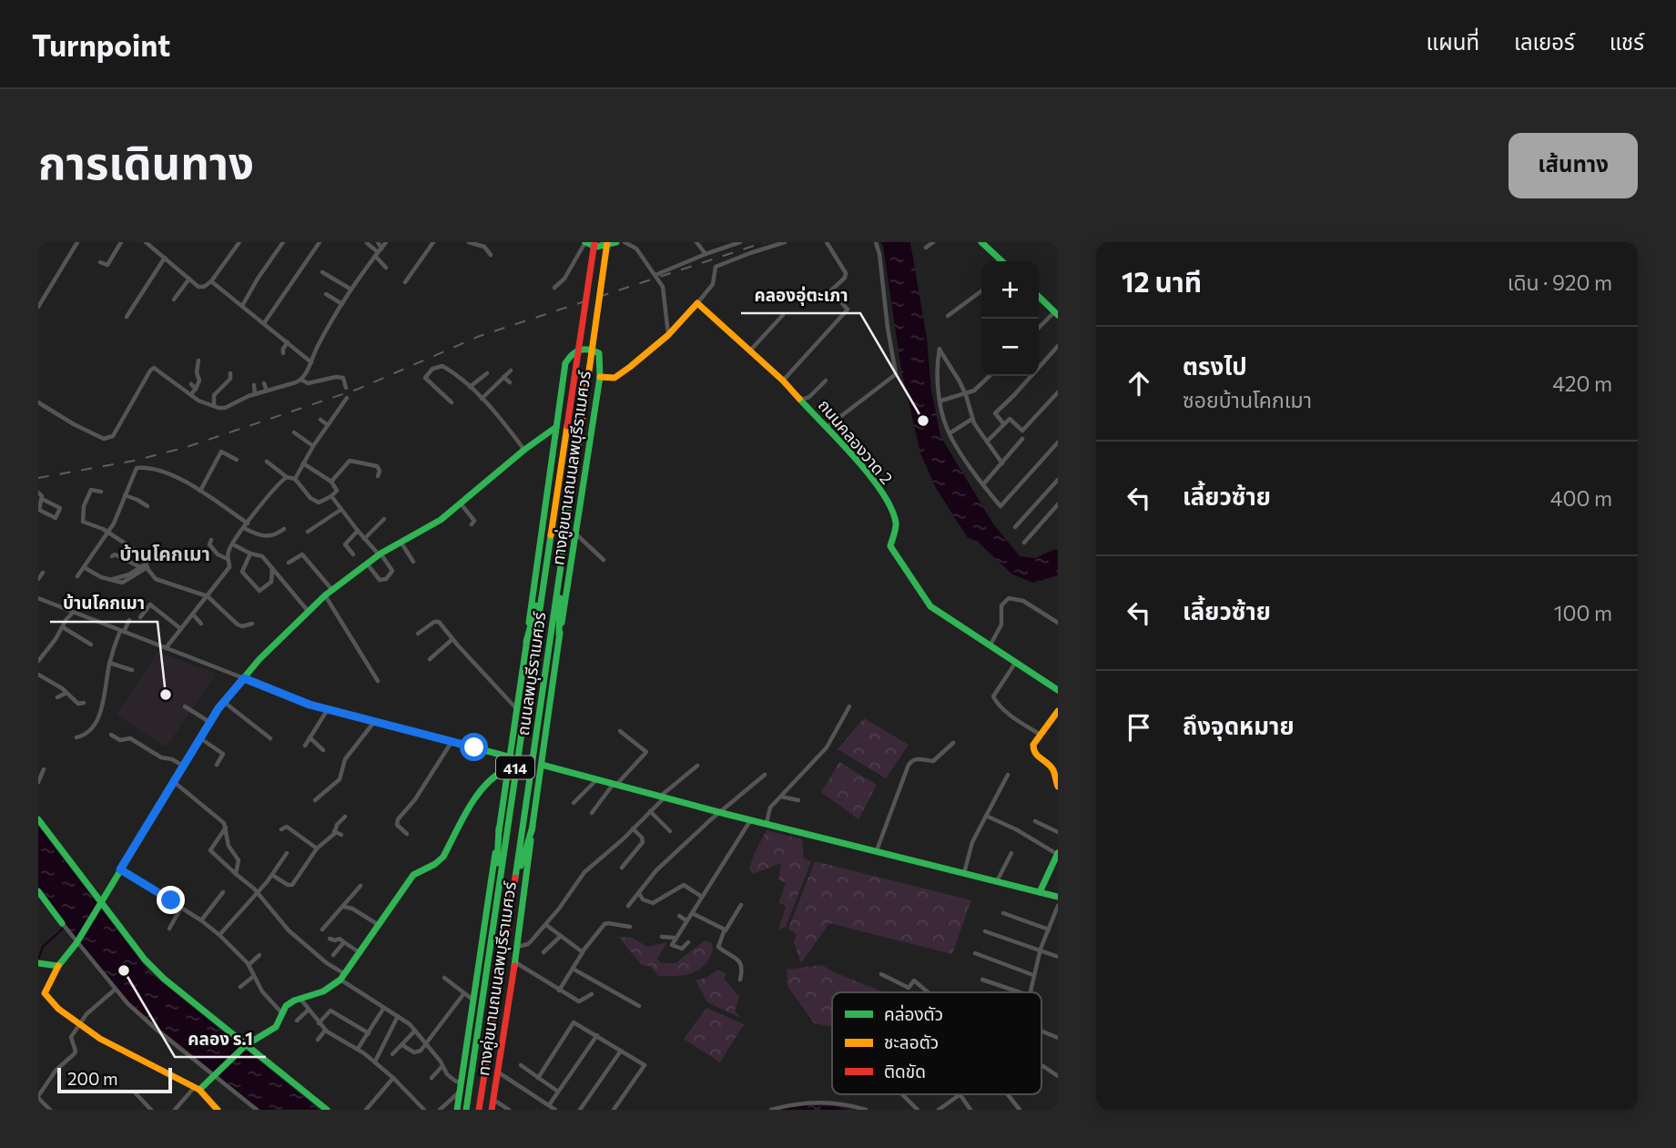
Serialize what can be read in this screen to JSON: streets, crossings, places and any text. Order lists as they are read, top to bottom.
{
  "streets": {
    "main road": [
      "ถนนคลองวาด 2",
      "ทางคู่ขนานถนนลพบุรีราเมศวร์",
      "ถนนลพบุรีราเมศวร์",
      "414"
    ]
  },
  "districts": ["บ้านโคกเมา"],
  "places": ["คลองอุ่ตะเภา", "บ้านโคกเมา", "คลอง ร.1"],
  "legend": ["คล่องตัว", "ชะลอตัว", "ติดขัด"],
  "scale_bar": "200 m",
  "page": {
    "header": "Turnpoint",
    "nav": ["แผนที่", "เลเยอร์", "แชร์"],
    "title": "การเดินทาง",
    "buttons": "เส้นทาง",
    "heading": ["12 นาที", "เดิน · 920 m"],
    "map_buttons": ["+", "−"],
    "list": [
      ["ตรงไป", "ซอยบ้านโคกเมา", "420 m"],
      ["เลี้ยวซ้าย", "400 m"],
      ["เลี้ยวซ้าย", "100 m"],
      "ถึงจุดหมาย"
    ],
    "scale": "200 m"
  }
}
